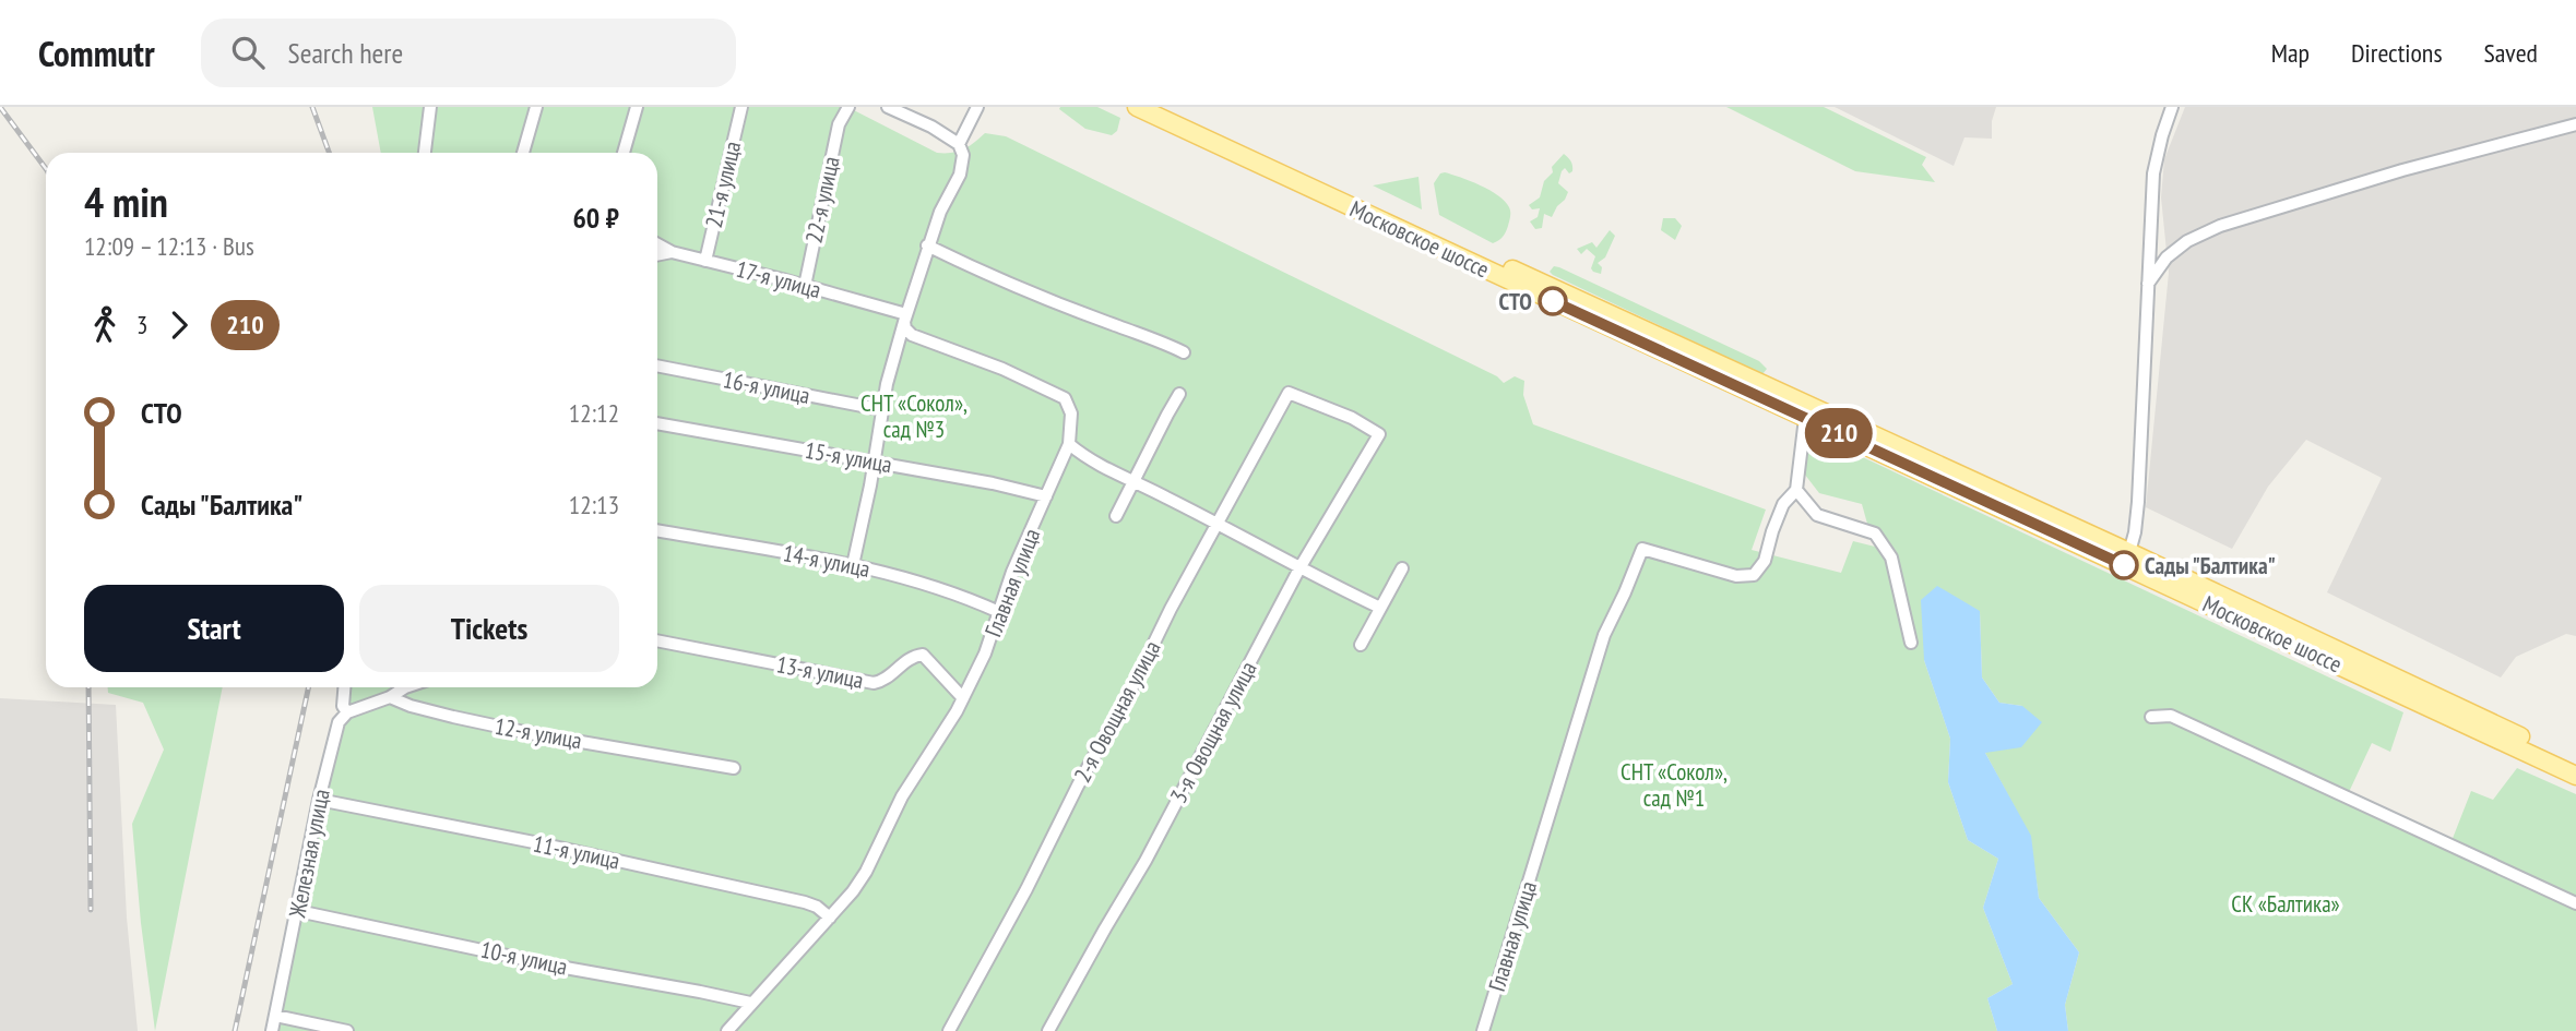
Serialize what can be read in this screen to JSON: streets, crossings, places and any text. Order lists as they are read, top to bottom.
{
  "streets": {
    "main road": ["Московское шоссе"],
    "street": [
      "21-я улица",
      "22-я улица",
      "17-я улица",
      "16-я улица",
      "15-я улица",
      "14-я улица",
      "Главная улица",
      "13-я улица",
      "2-я Овощная улица",
      "3-я Овощная улица",
      "12-я улица",
      "11-я улица",
      "Железная улица",
      "10-я улица"
    ]
  },
  "crossings": [
    ["21-я улица", "17-я улица"],
    ["22-я улица", "17-я улица"],
    ["Московское шоссе", "Главная улица"],
    ["17-я улица", "Главная улица"],
    ["15-я улица", "Главная улица"],
    ["14-я улица", "Главная улица"],
    ["Главная улица", "13-я улица"],
    ["Главная улица", "11-я улица"],
    ["Главная улица", "10-я улица"],
    ["2-я Овощная улица", "3-я Овощная улица"],
    ["11-я улица", "Железная улица"],
    ["Железная улица", "10-я улица"]
  ],
  "parks": ["СНТ «Сокол», сад №3", "СНТ «Сокол», сад №1", "СК «Балтика»"],
  "places": ["СТО", "Сады \"Балтика\""],
  "lines": ["bus line 210"],
  "page": {
    "header": "Commutr",
    "search": "Search here",
    "nav": ["Map", "Directions", "Saved"],
    "on_map": "210",
    "heading": ["4 min", "12:09 – 12:13 · Bus", "60 ₽"],
    "legs": ["3", "210"],
    "list": [
      {
        "name": "СТО",
        "value": "12:12"
      },
      {
        "name": "Сады \"Балтика\"",
        "value": "12:13"
      }
    ],
    "buttons": ["Start", "Tickets"]
  }
}
